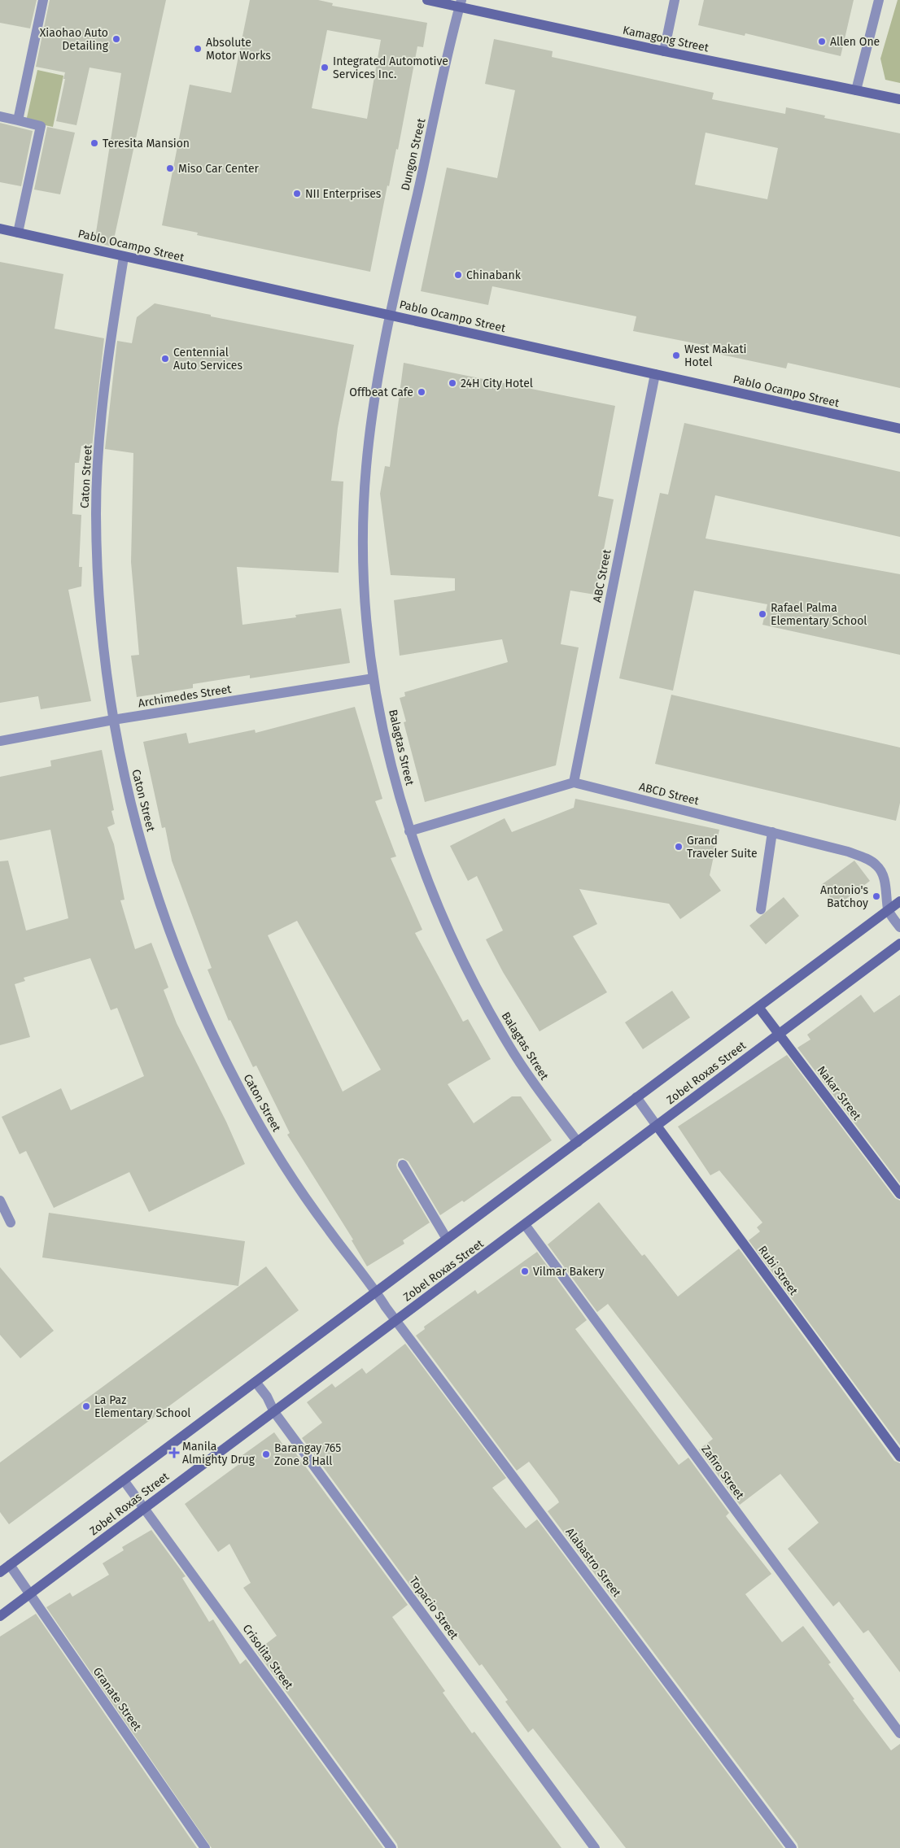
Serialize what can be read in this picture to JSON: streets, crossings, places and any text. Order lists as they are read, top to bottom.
{
  "streets": {
    "main road": [
      "Kamagong Street",
      "Pablo Ocampo Street",
      "Zobel Roxas Street",
      "Nakar Street",
      "Rubi Street"
    ],
    "street": [
      "Dungon Street",
      "Caton Street",
      "ABC Street",
      "Archimedes Street",
      "Balagtas Street",
      "ABCD Street",
      "Zafiro Street",
      "Alabastro Street",
      "Topacio Street",
      "Crisolita Street",
      "Granate Street"
    ]
  },
  "crossings": [
    ["Kamagong Street", "Dungon Street"],
    ["Dungon Street", "Pablo Ocampo Street"],
    ["Dungon Street", "Balagtas Street"],
    ["Pablo Ocampo Street", "Caton Street"],
    ["Pablo Ocampo Street", "ABC Street"],
    ["Pablo Ocampo Street", "Balagtas Street"],
    ["Caton Street", "Archimedes Street"],
    ["Caton Street", "Zobel Roxas Street"],
    ["Caton Street", "Alabastro Street"],
    ["ABC Street", "ABCD Street"],
    ["Archimedes Street", "Balagtas Street"],
    ["Balagtas Street", "Zobel Roxas Street"],
    ["ABCD Street", "Zobel Roxas Street"],
    ["Zobel Roxas Street", "Nakar Street"],
    ["Zobel Roxas Street", "Rubi Street"],
    ["Zobel Roxas Street", "Zafiro Street"],
    ["Zobel Roxas Street", "Alabastro Street"],
    ["Zobel Roxas Street", "Topacio Street"],
    ["Zobel Roxas Street", "Crisolita Street"],
    ["Zobel Roxas Street", "Granate Street"]
  ],
  "places": {
    "other": [
      "Xiaohao Auto Detailing",
      "Allen One",
      "Absolute Motor Works",
      "Integrated Automotive Services Inc.",
      "Teresita Mansion",
      "Miso Car Center",
      "NII Enterprises",
      "Chinabank",
      "West Makati Hotel",
      "Centennial Auto Services",
      "24H City Hotel",
      "Offbeat Cafe",
      "Rafael Palma Elementary School",
      "Grand Traveler Suite",
      "Antonio's Batchoy",
      "Vilmar Bakery",
      "La Paz Elementary School",
      "Barangay 765 Zone 8 Hall"
    ],
    "health": ["Manila Almighty Drug"]
  }
}
